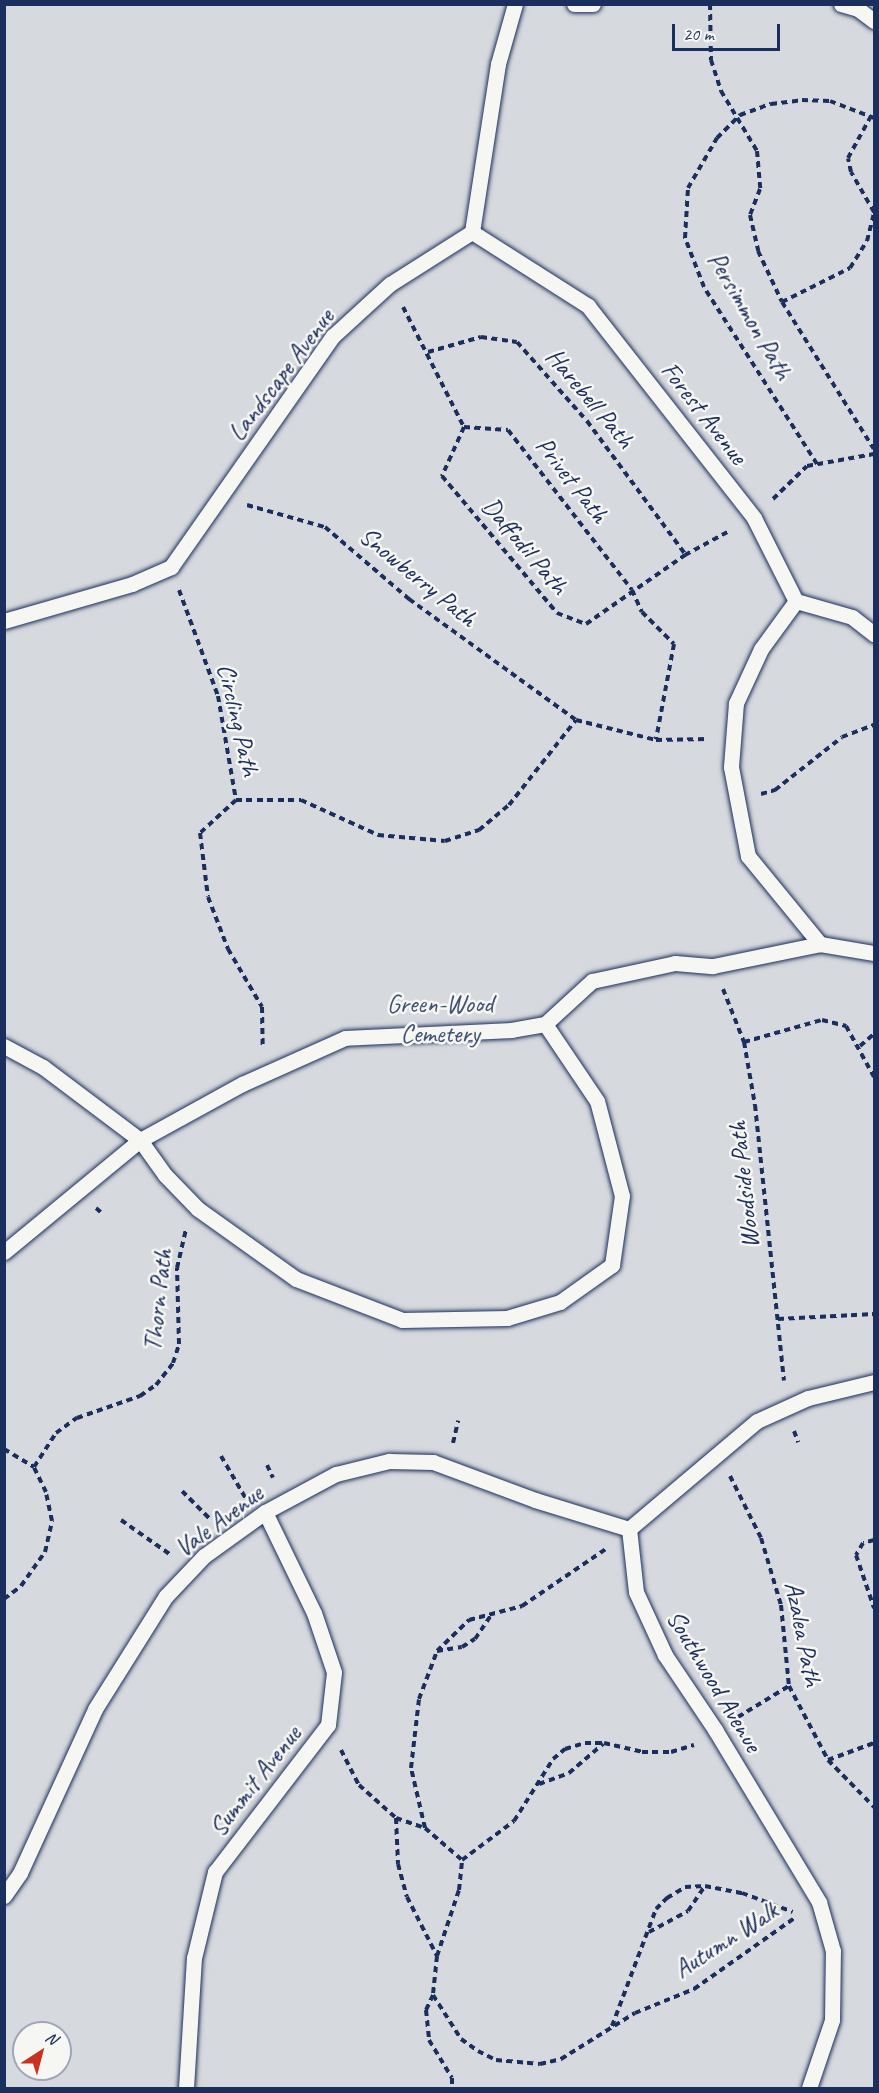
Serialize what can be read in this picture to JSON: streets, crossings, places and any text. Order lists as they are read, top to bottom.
{
  "streets": {
    "lane": [
      "Landscape Avenue",
      "Forest Avenue",
      "Vale Avenue",
      "Southwood Avenue",
      "Summit Avenue"
    ],
    "path": [
      "Persimmon Path",
      "Harebell Path",
      "Privet Path",
      "Daffodil Path",
      "Snowberry Path",
      "Circling Path",
      "Woodside Path",
      "Thorn Path",
      "Azalea Path",
      "Autumn Walk"
    ]
  },
  "crossings": [
    ["Landscape Avenue", "Forest Avenue"],
    ["Landscape Avenue", "Snowberry Path"],
    ["Landscape Avenue", "Circling Path"],
    ["Privet Path", "Daffodil Path"],
    ["Vale Avenue", "Southwood Avenue"],
    ["Vale Avenue", "Summit Avenue"]
  ],
  "parks": ["Green-Wood Cemetery"],
  "scale_bar": "20 m",
  "north": "top right"
}
